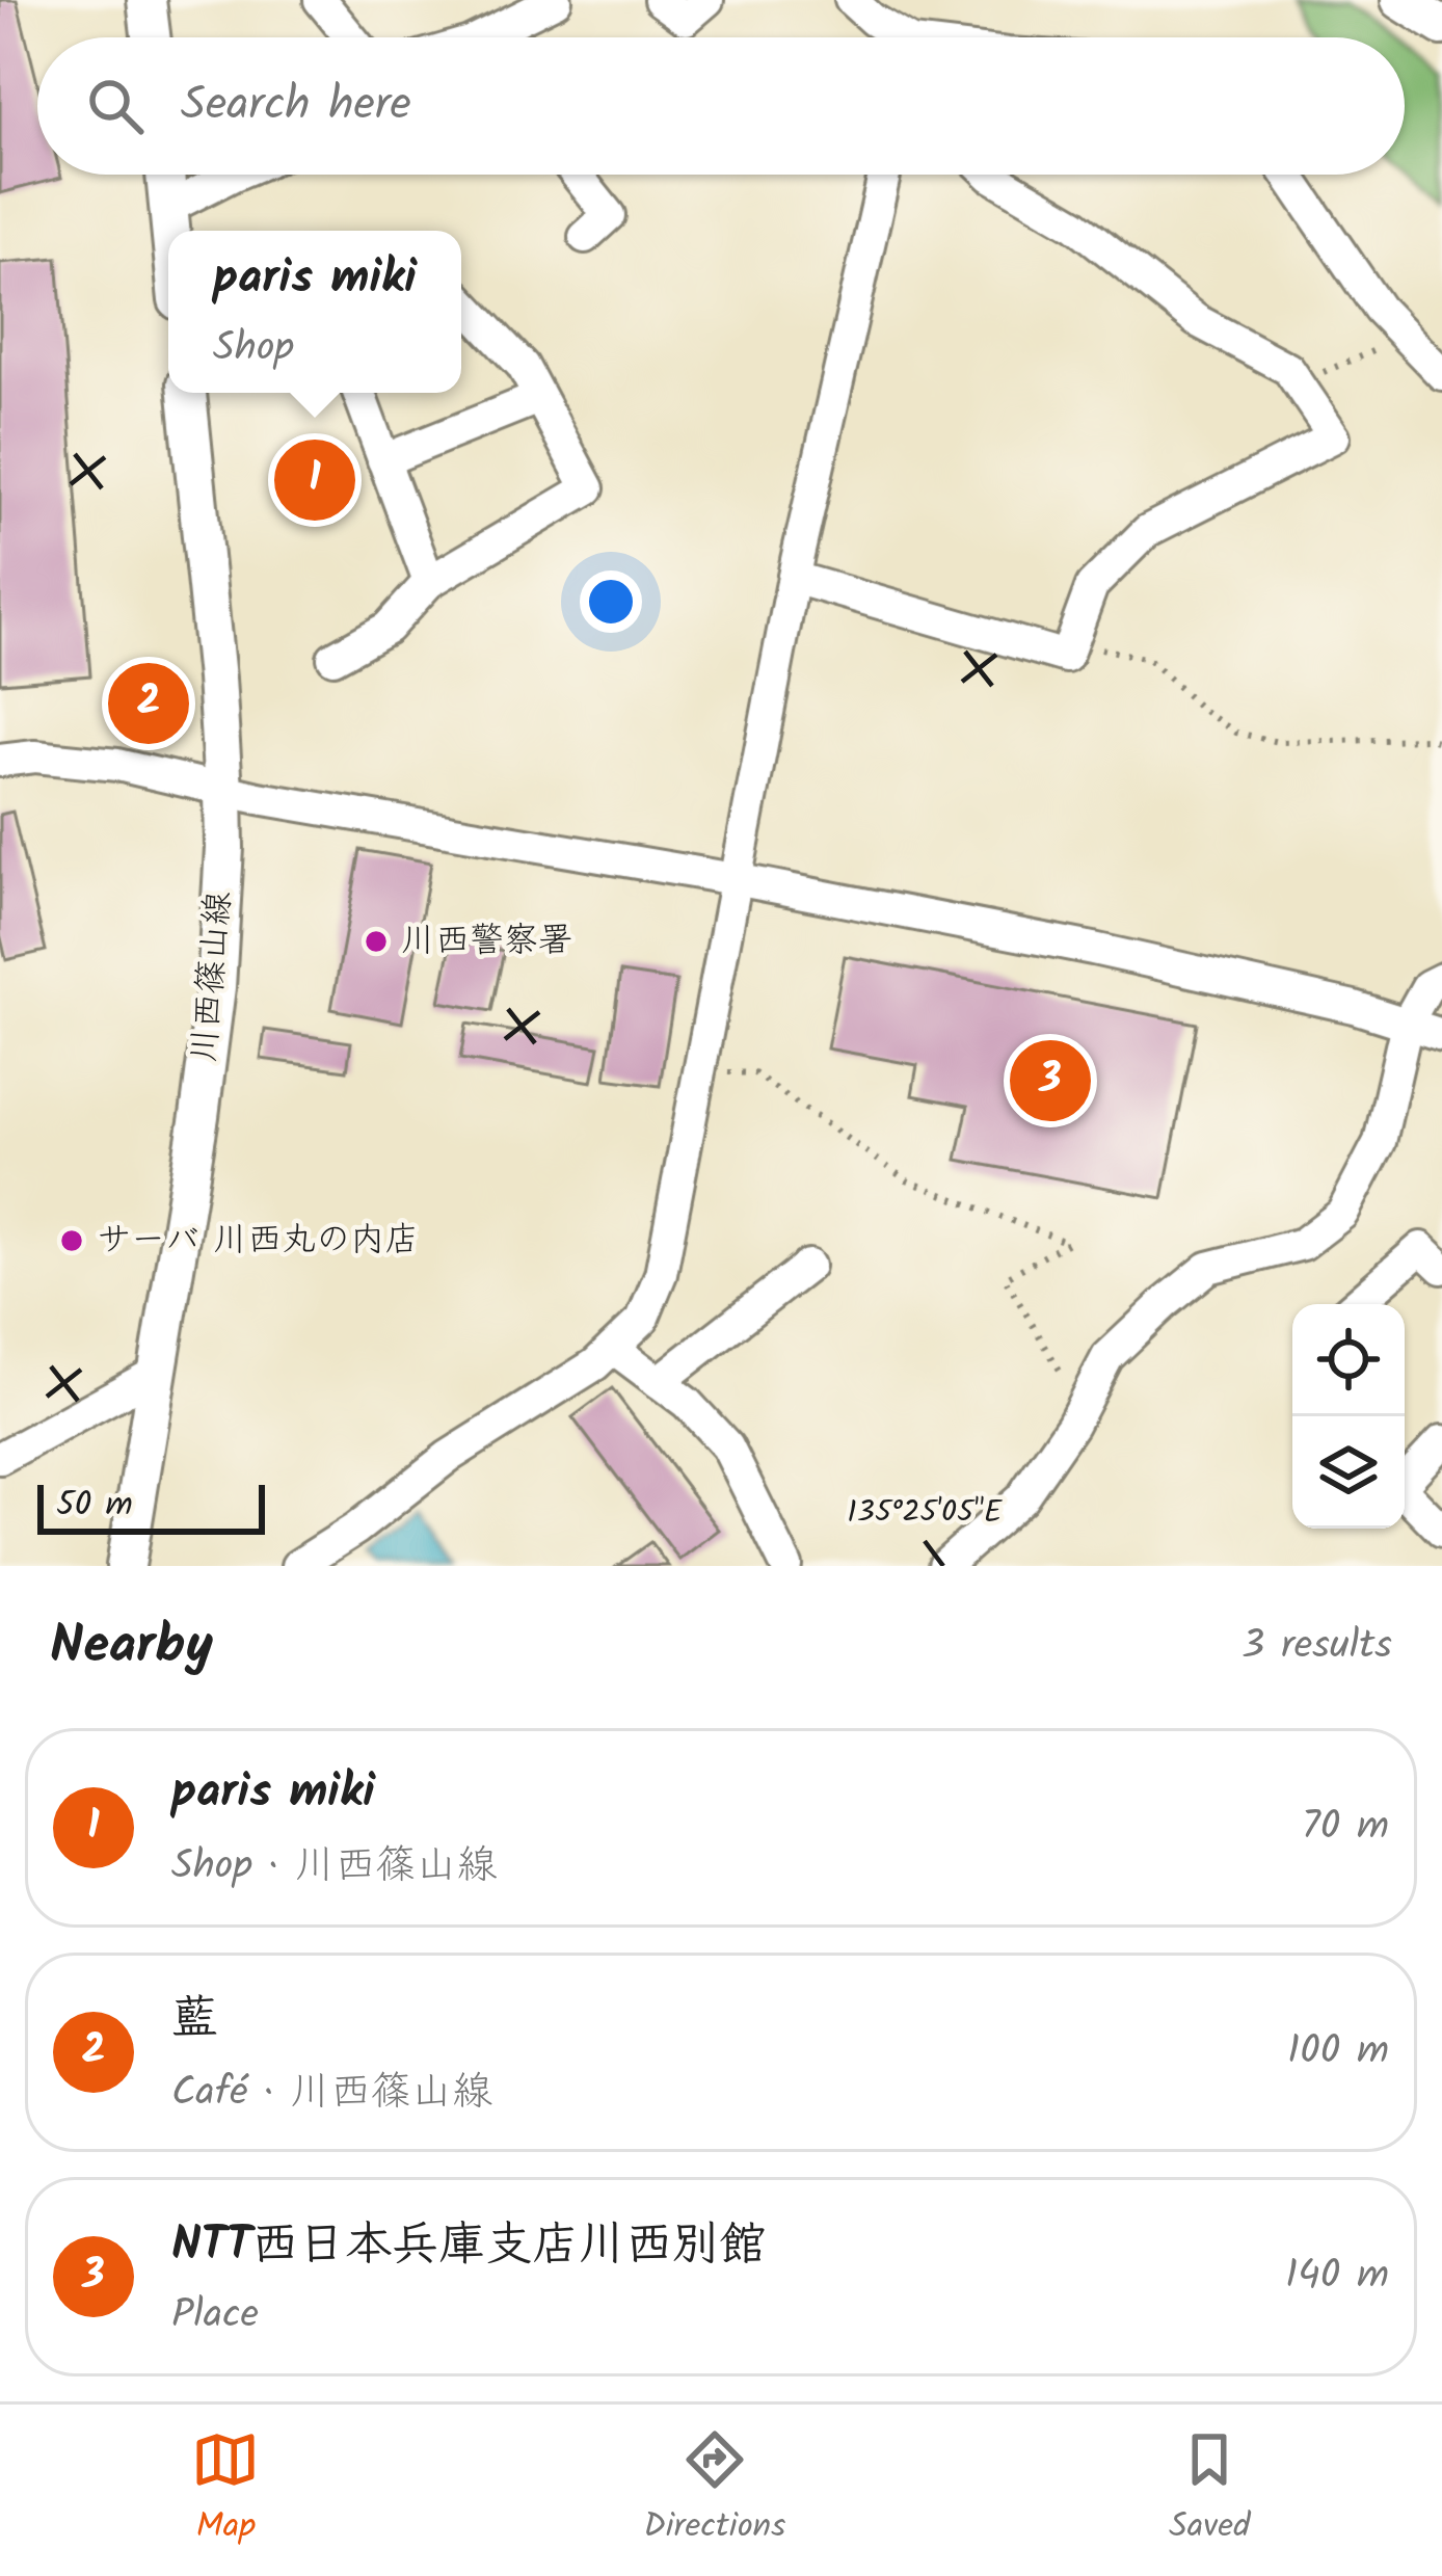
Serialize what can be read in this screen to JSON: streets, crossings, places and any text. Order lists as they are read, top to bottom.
{
  "streets": {
    "main road": ["川西篠山線"]
  },
  "places": ["川西警察署", "サーバ 川西丸の内店"],
  "scale_bar": "50 m",
  "page": {
    "search": "Search here",
    "popup": ["paris miki", "Shop"],
    "pins": ["1", "2", "3"],
    "scale": "50 m",
    "heading": ["Nearby", "3 results"],
    "list": [
      {
        "mark": "1",
        "name": "paris miki",
        "note": "Shop · 川西篠山線",
        "value": "70 m"
      },
      {
        "mark": "2",
        "name": "藍",
        "note": "Café · 川西篠山線",
        "value": "100 m"
      },
      {
        "mark": "3",
        "name": "NTT西日本兵庫支店川西別館",
        "note": "Place",
        "value": "140 m"
      }
    ],
    "nav": ["Map", "Directions", "Saved"]
  },
  "coordinates": ["135°25'05\"E"]
}
